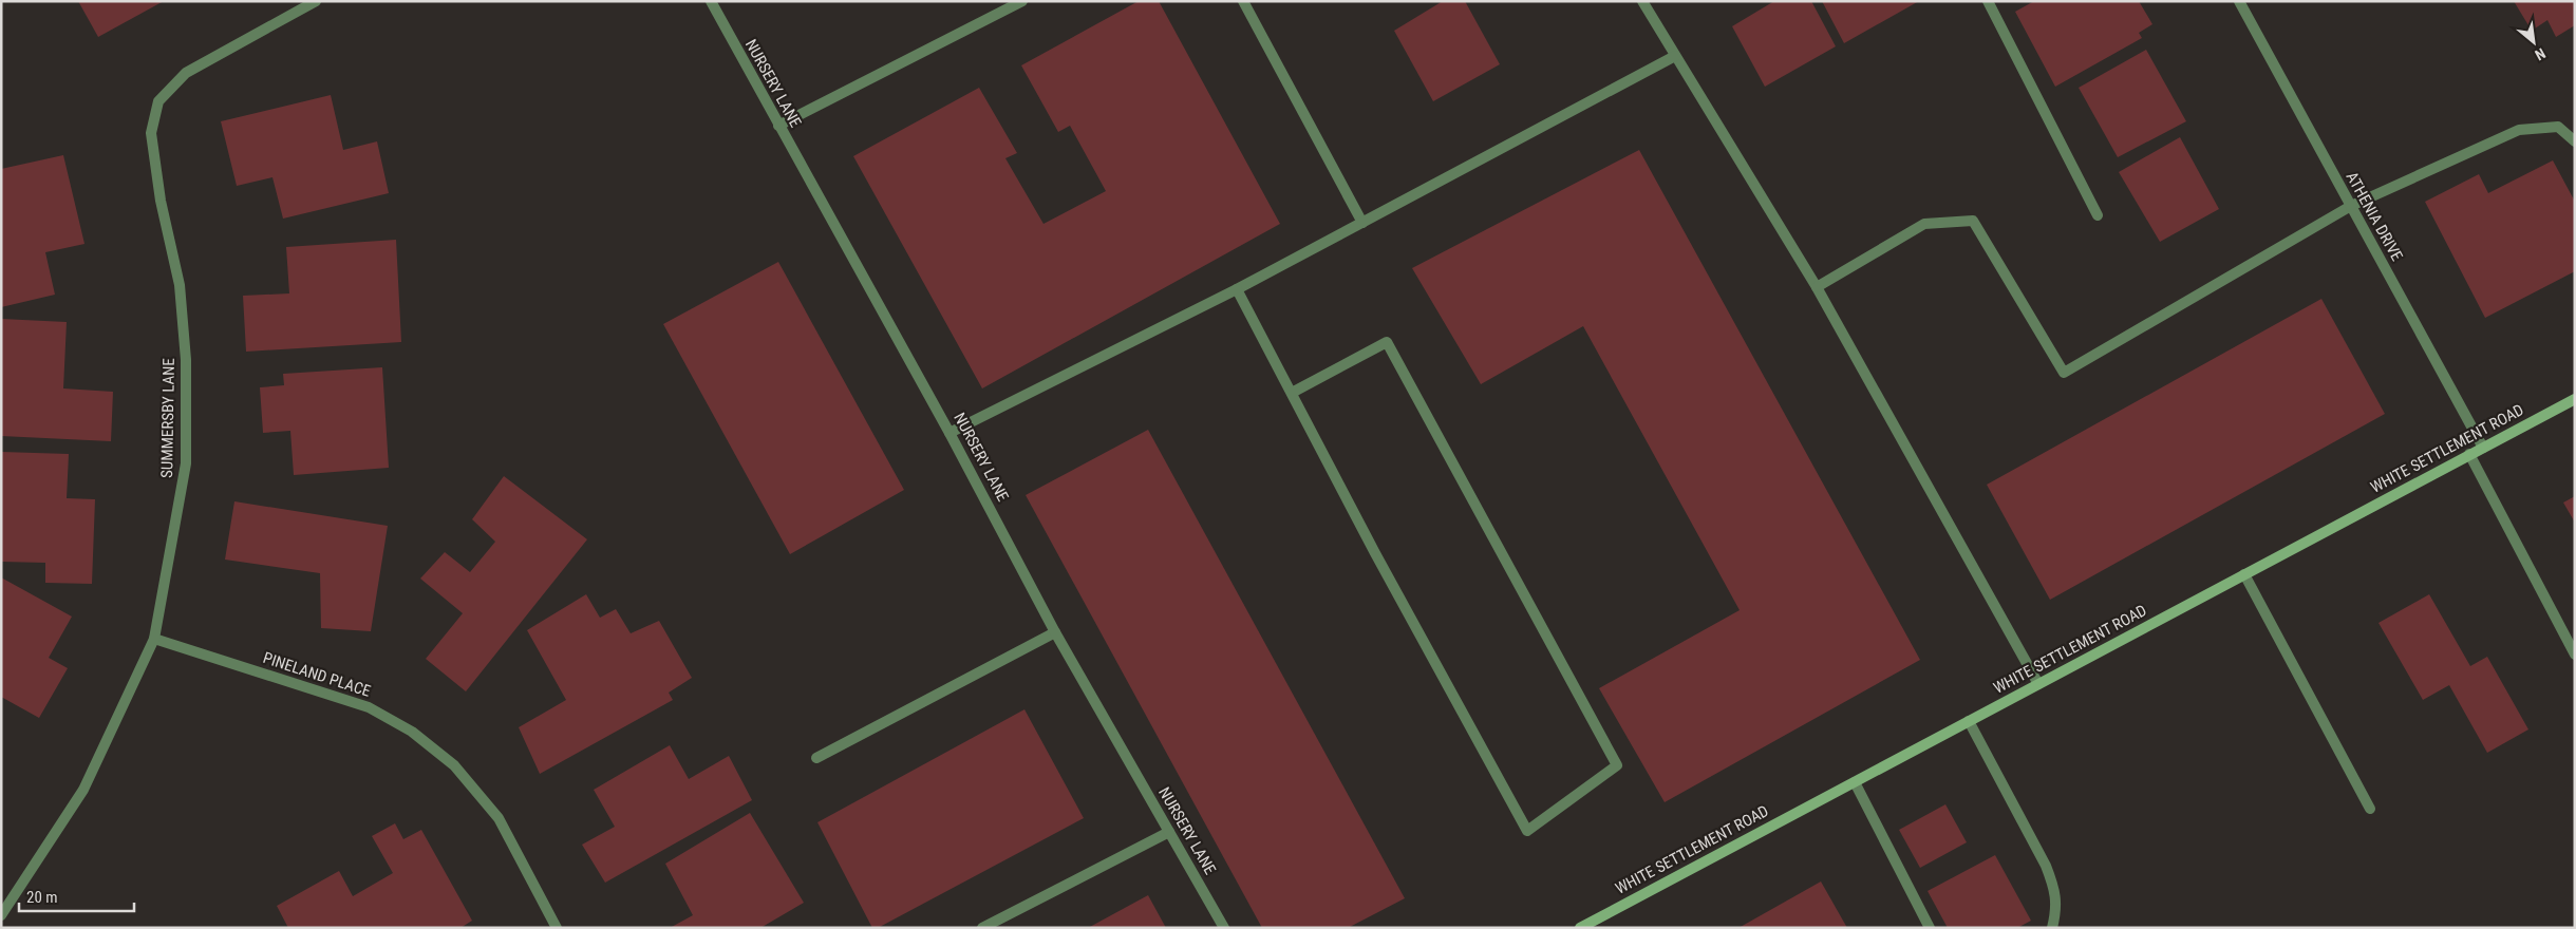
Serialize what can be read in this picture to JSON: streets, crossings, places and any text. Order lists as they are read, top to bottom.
{
  "streets": {
    "main road": ["WHITE SETTLEMENT ROAD"],
    "street": [
      "NURSERY LANE",
      "ATHENIA DRIVE",
      "SUMMERSBY LANE",
      "PINELAND PLACE"
    ]
  },
  "crossings": [
    ["ATHENIA DRIVE", "WHITE SETTLEMENT ROAD"],
    ["SUMMERSBY LANE", "PINELAND PLACE"]
  ],
  "scale_bar": "20 m",
  "north": "bottom right"
}
